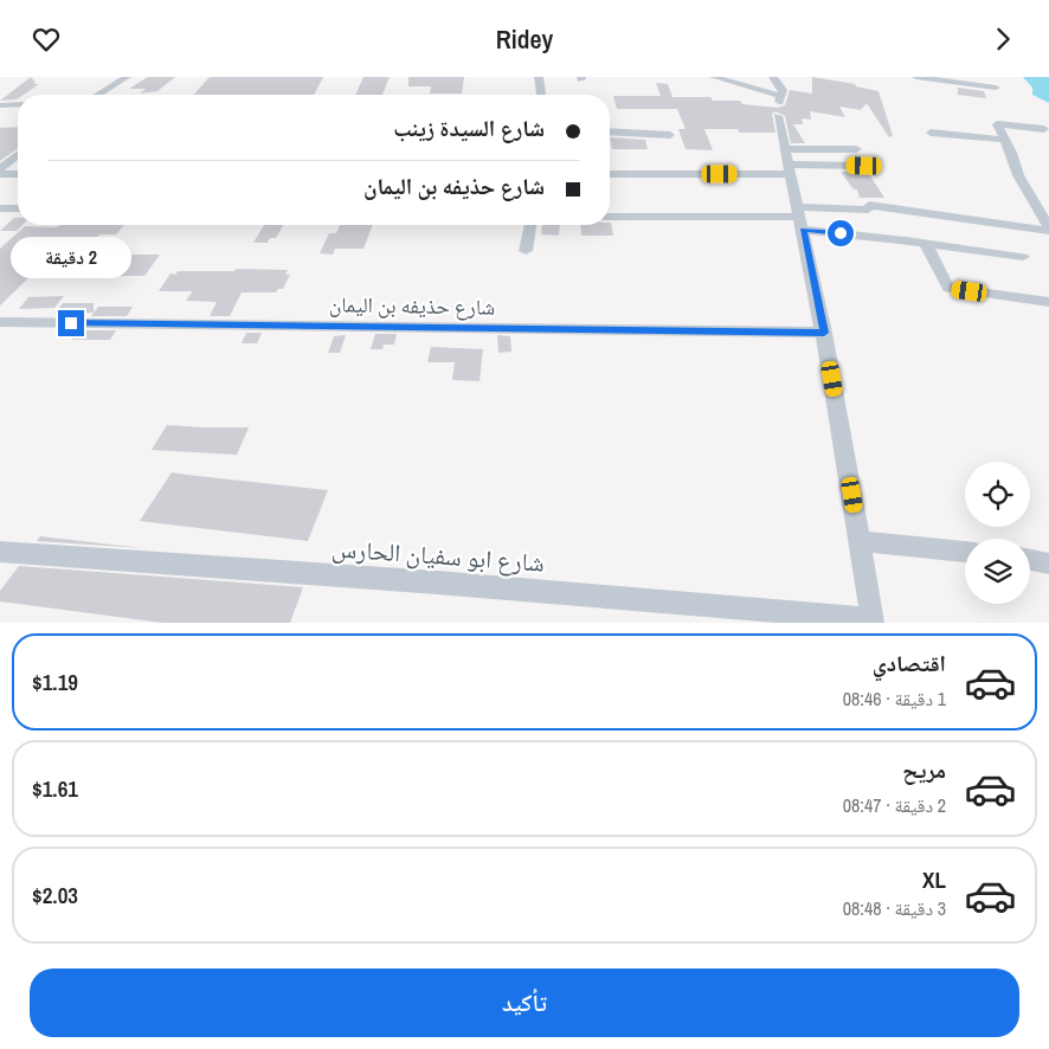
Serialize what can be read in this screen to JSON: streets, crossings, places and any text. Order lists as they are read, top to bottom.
{
  "streets": {
    "street": ["شارع حذيفه بن اليمان", "شارع ابو سفيان الحارس"]
  },
  "page": {
    "header": "Ridey",
    "banner": ["شارع السيدة زينب", "شارع حذيفه بن اليمان"],
    "bubble": "2 دقيقة",
    "list": [
      {
        "name": "اقتصادي",
        "note": "1 دقيقة · 08:46",
        "value": "$1.19"
      },
      {
        "name": "مريح",
        "note": "2 دقيقة · 08:47",
        "value": "$1.61"
      },
      {
        "name": "XL",
        "note": "3 دقيقة · 08:48",
        "value": "$2.03"
      }
    ],
    "buttons": "تأكيد"
  }
}
